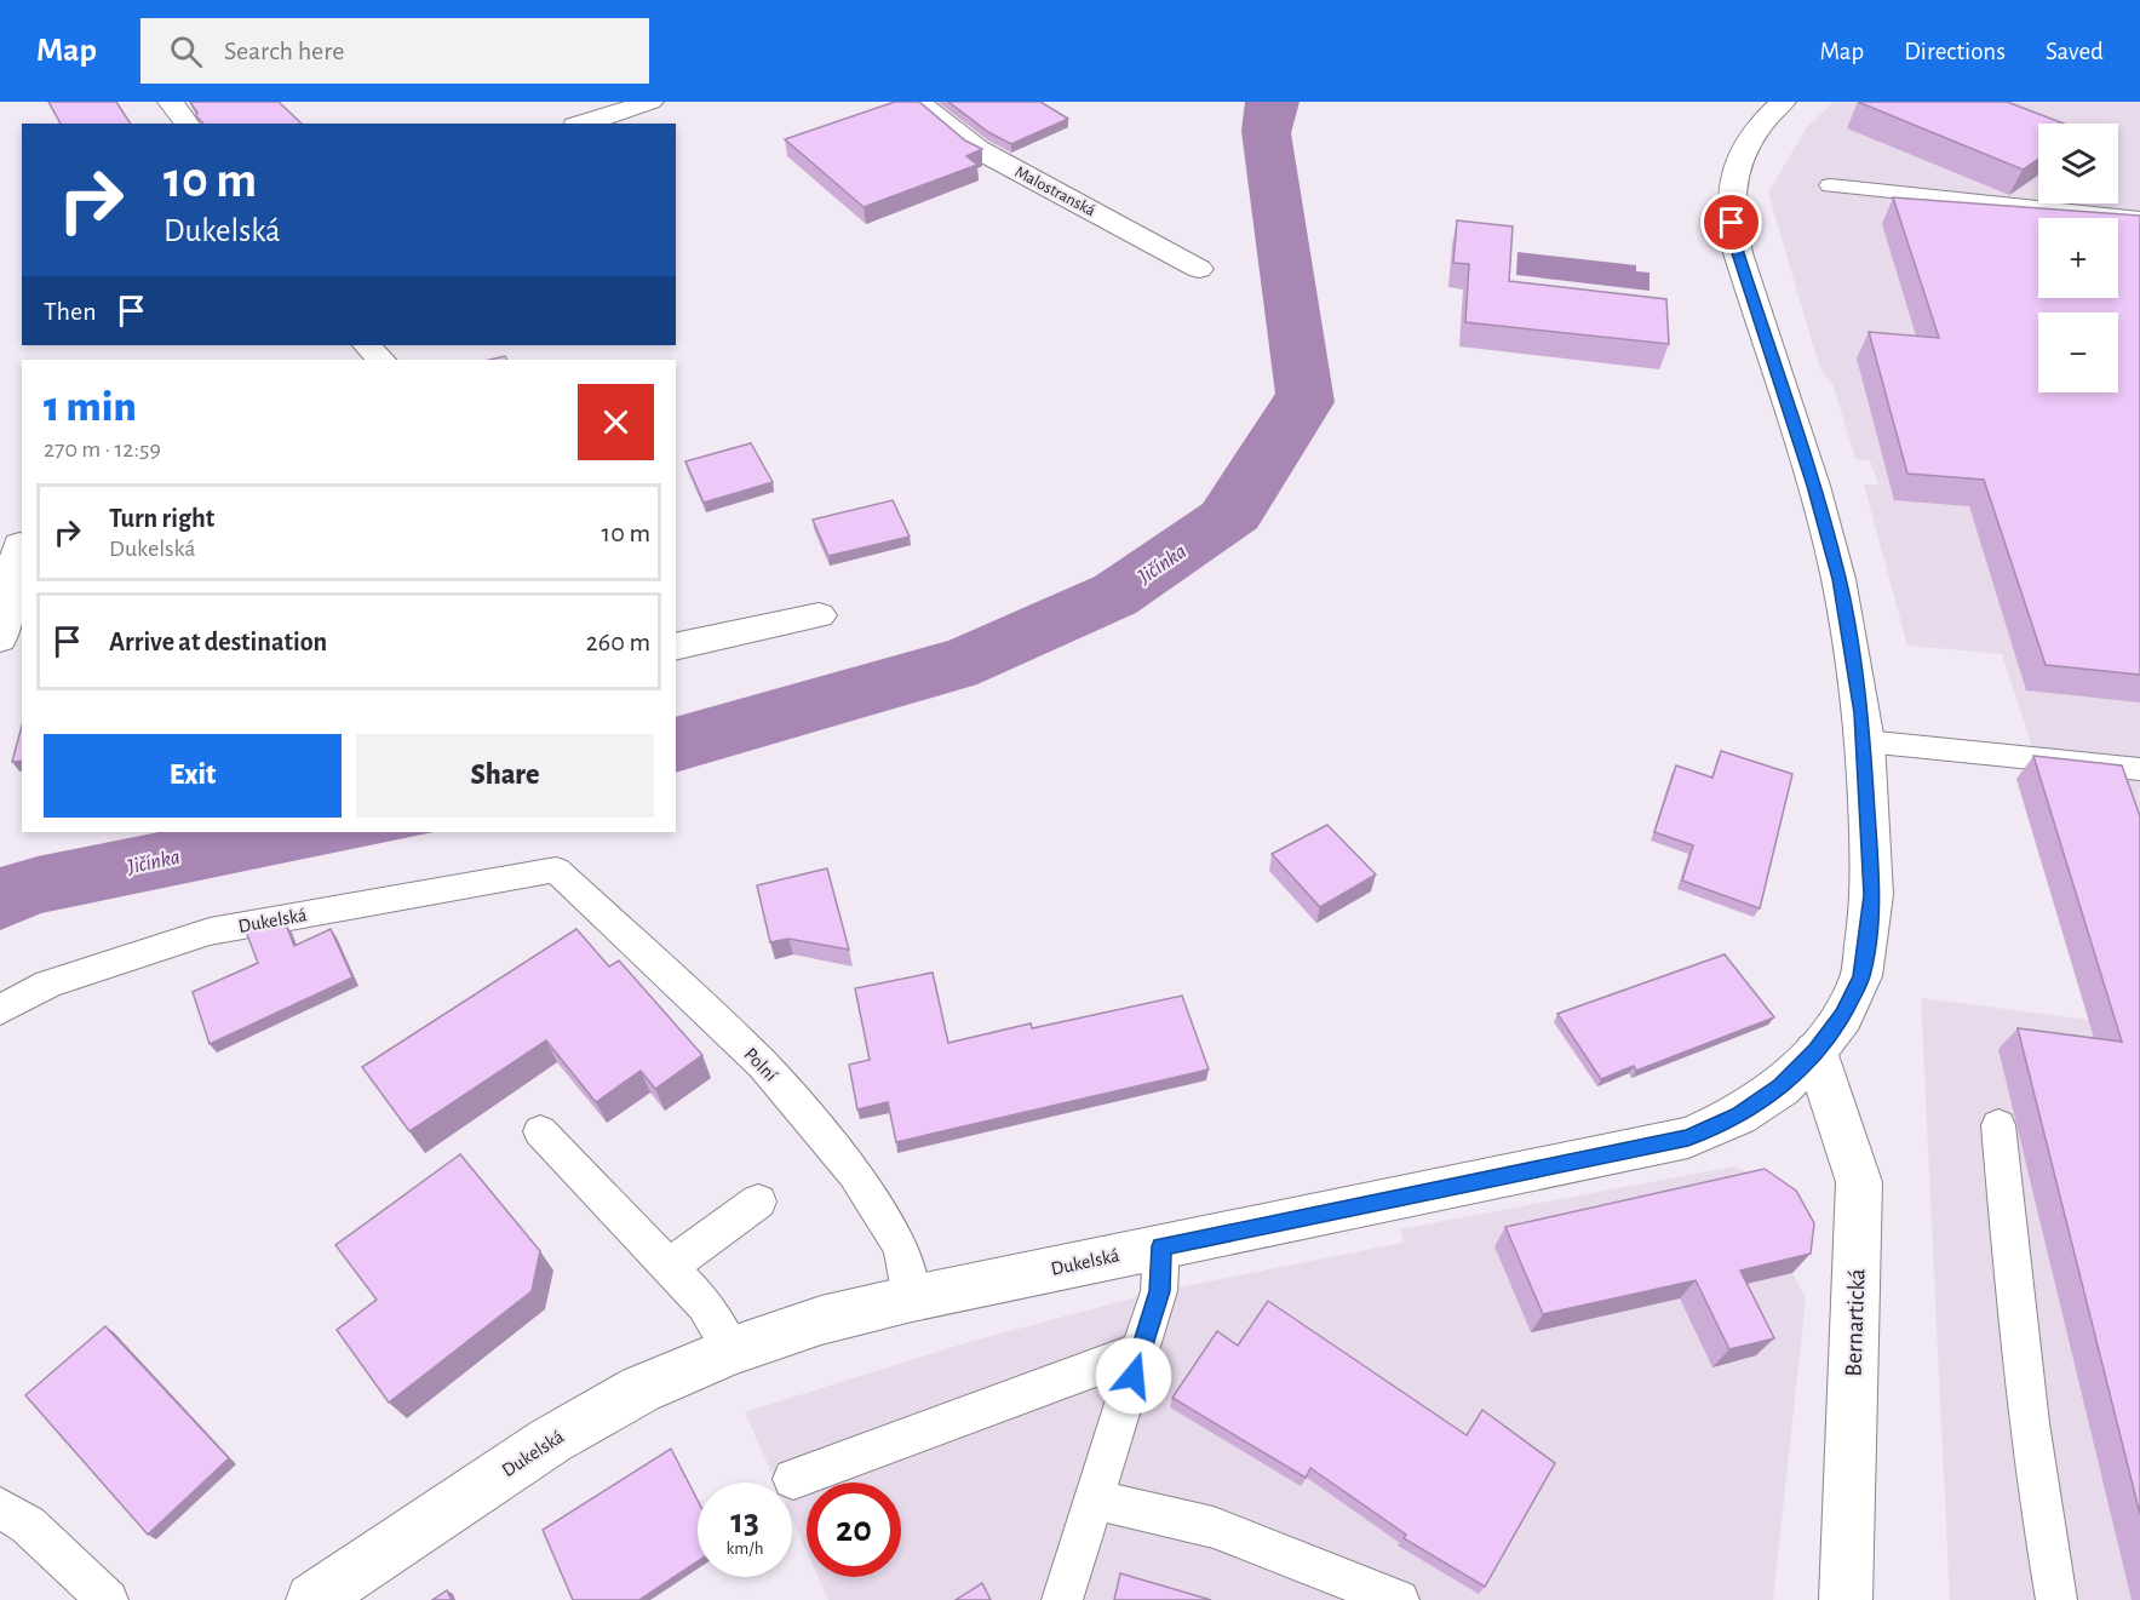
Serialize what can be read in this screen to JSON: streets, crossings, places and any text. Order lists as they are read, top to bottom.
{
  "streets": {
    "main road": ["Malostranská", "Dukelská", "Bernartická"],
    "lane": ["Polní"]
  },
  "crossings": [
    ["Dukelská", "Polní"],
    ["Dukelská", "Bernartická"]
  ],
  "water": ["Jičínka"],
  "page": {
    "header": "Map",
    "search": "Search here",
    "nav": ["Map", "Directions", "Saved"],
    "map_buttons": ["+", "−"],
    "turn": ["10 m", "Dukelská"],
    "then": "Then",
    "heading": ["1 min", "270 m · 12:59"],
    "list": [
      {
        "name": "Turn right",
        "note": "Dukelská",
        "value": "10 m"
      },
      {
        "name": "Arrive at destination",
        "value": "260 m"
      }
    ],
    "buttons": ["Exit", "Share"],
    "speed": "13 km/h",
    "limit": "20"
  }
}
